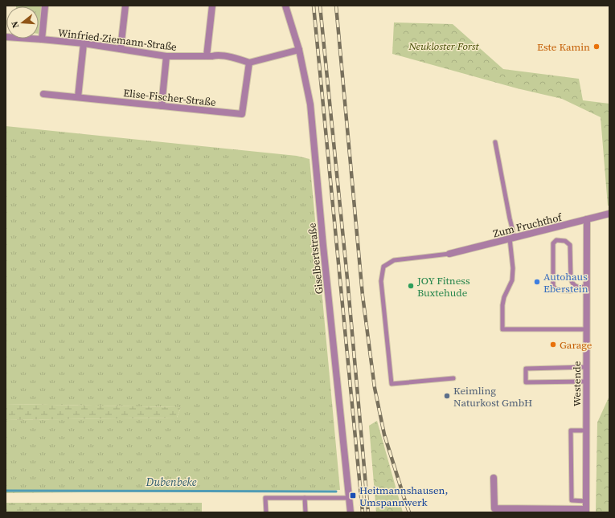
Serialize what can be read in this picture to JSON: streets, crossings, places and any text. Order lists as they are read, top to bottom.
{
  "streets": {
    "street": [
      "Winfried-Ziemann-Straße",
      "Elise-Fischer-Straße",
      "Zum Fruchthof",
      "Giselbertstraße",
      "Westende"
    ]
  },
  "crossings": [
    ["Winfried-Ziemann-Straße", "Elise-Fischer-Straße"],
    ["Zum Fruchthof", "Westende"]
  ],
  "water": ["Dubenbeke"],
  "parks": ["Neukloster Forst"],
  "places": {
    "other": [
      "Este Kamin",
      "Autohaus Eberstein",
      "JOY Fitness Buxtehude",
      "Garage",
      "Keimling Naturkost GmbH"
    ],
    "transit": ["Heitmannshausen, Umspannwerk"]
  },
  "north": "left"
}
